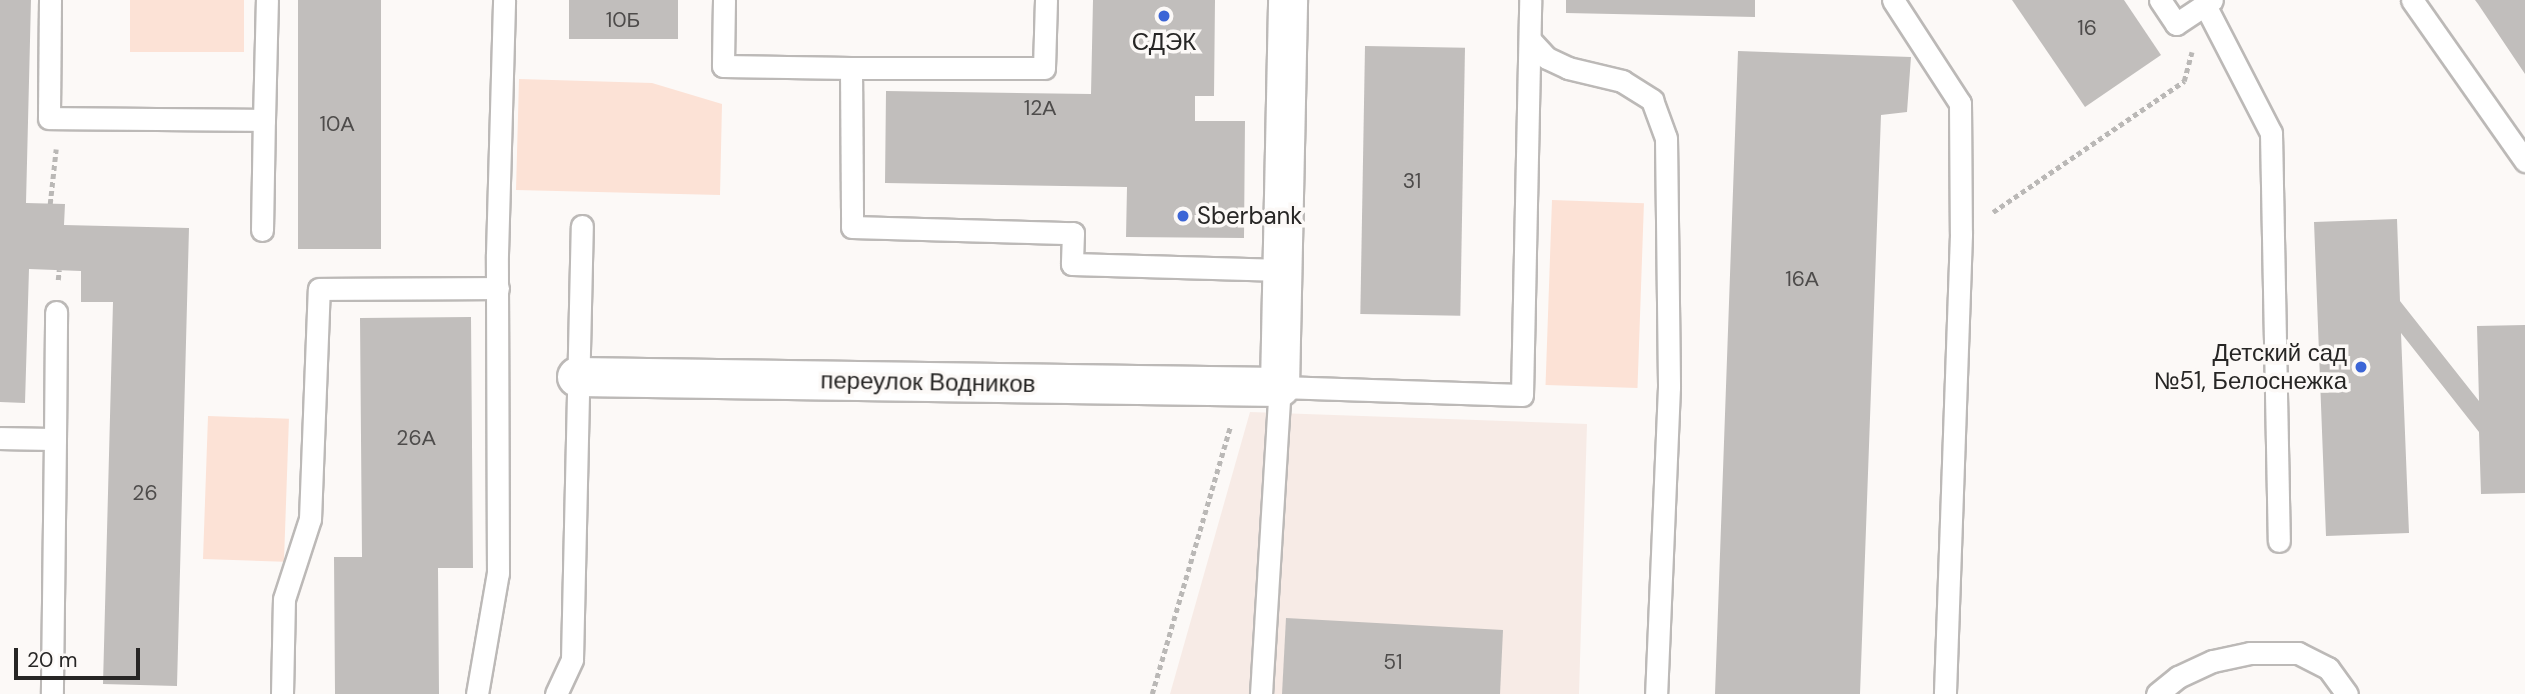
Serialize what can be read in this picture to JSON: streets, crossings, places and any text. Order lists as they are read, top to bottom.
{
  "streets": {
    "street": ["переулок Водников"]
  },
  "places": ["СДЭК", "Sberbank", "Детский сад №51, Белоснежка"],
  "house_numbers": [
    "10Б",
    "16",
    "12А",
    "10А",
    "31",
    "16А",
    "26А",
    "26",
    "51"
  ],
  "scale_bar": "20 m"
}
